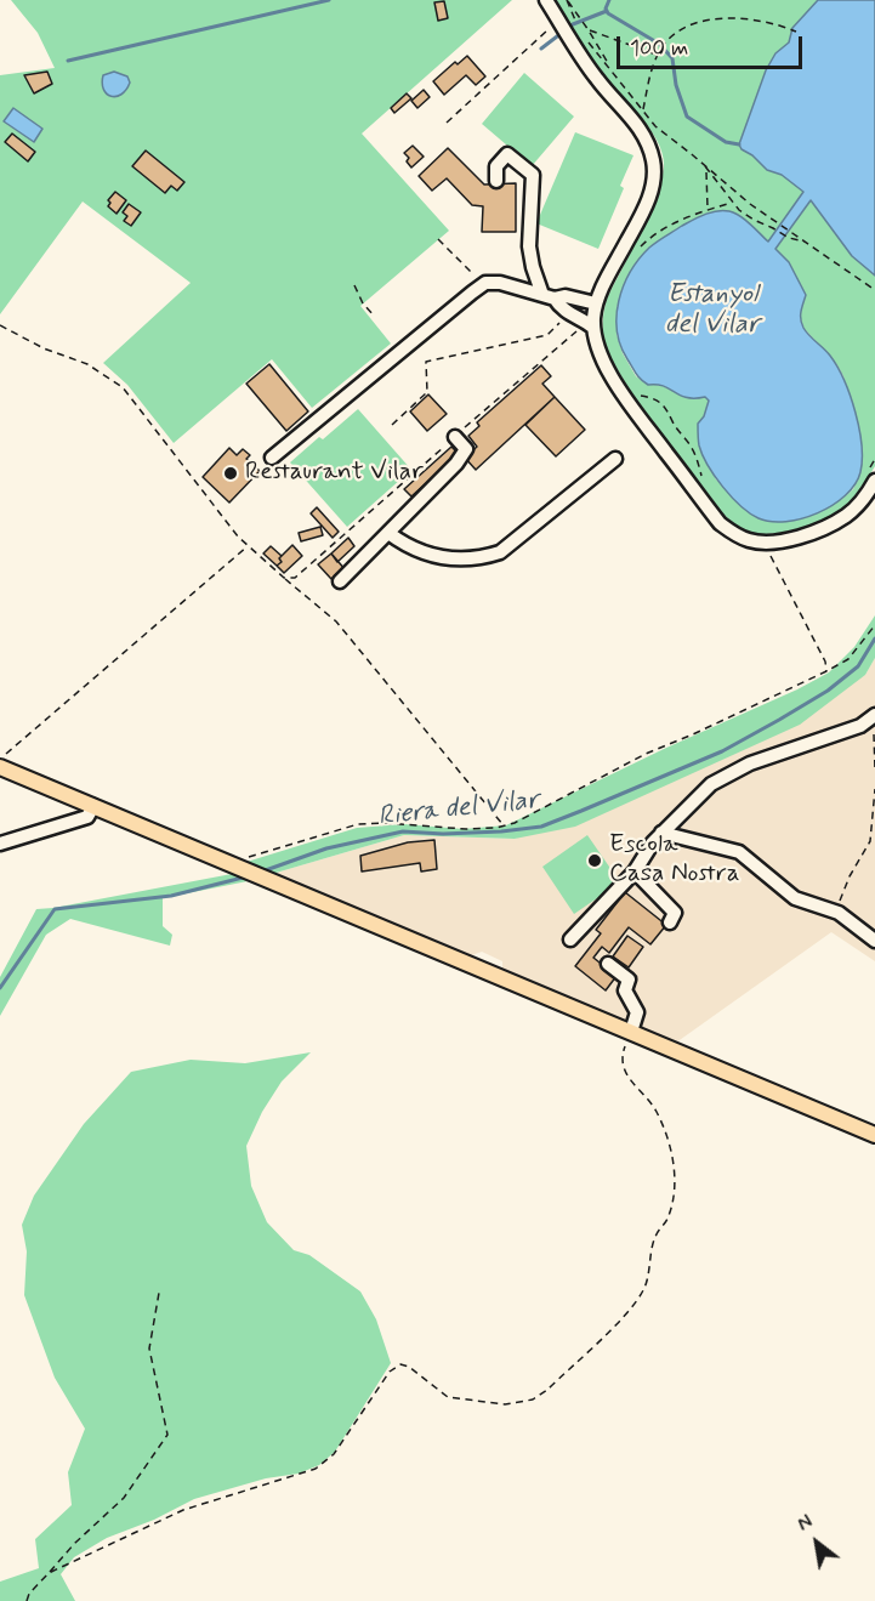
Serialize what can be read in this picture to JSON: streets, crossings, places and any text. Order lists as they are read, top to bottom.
{
  "water": ["Estanyol del Vilar", "Riera del Vilar"],
  "places": ["Restaurant Vilar", "Escola Casa Nostra"],
  "scale_bar": "100 m",
  "north": "top left"
}
